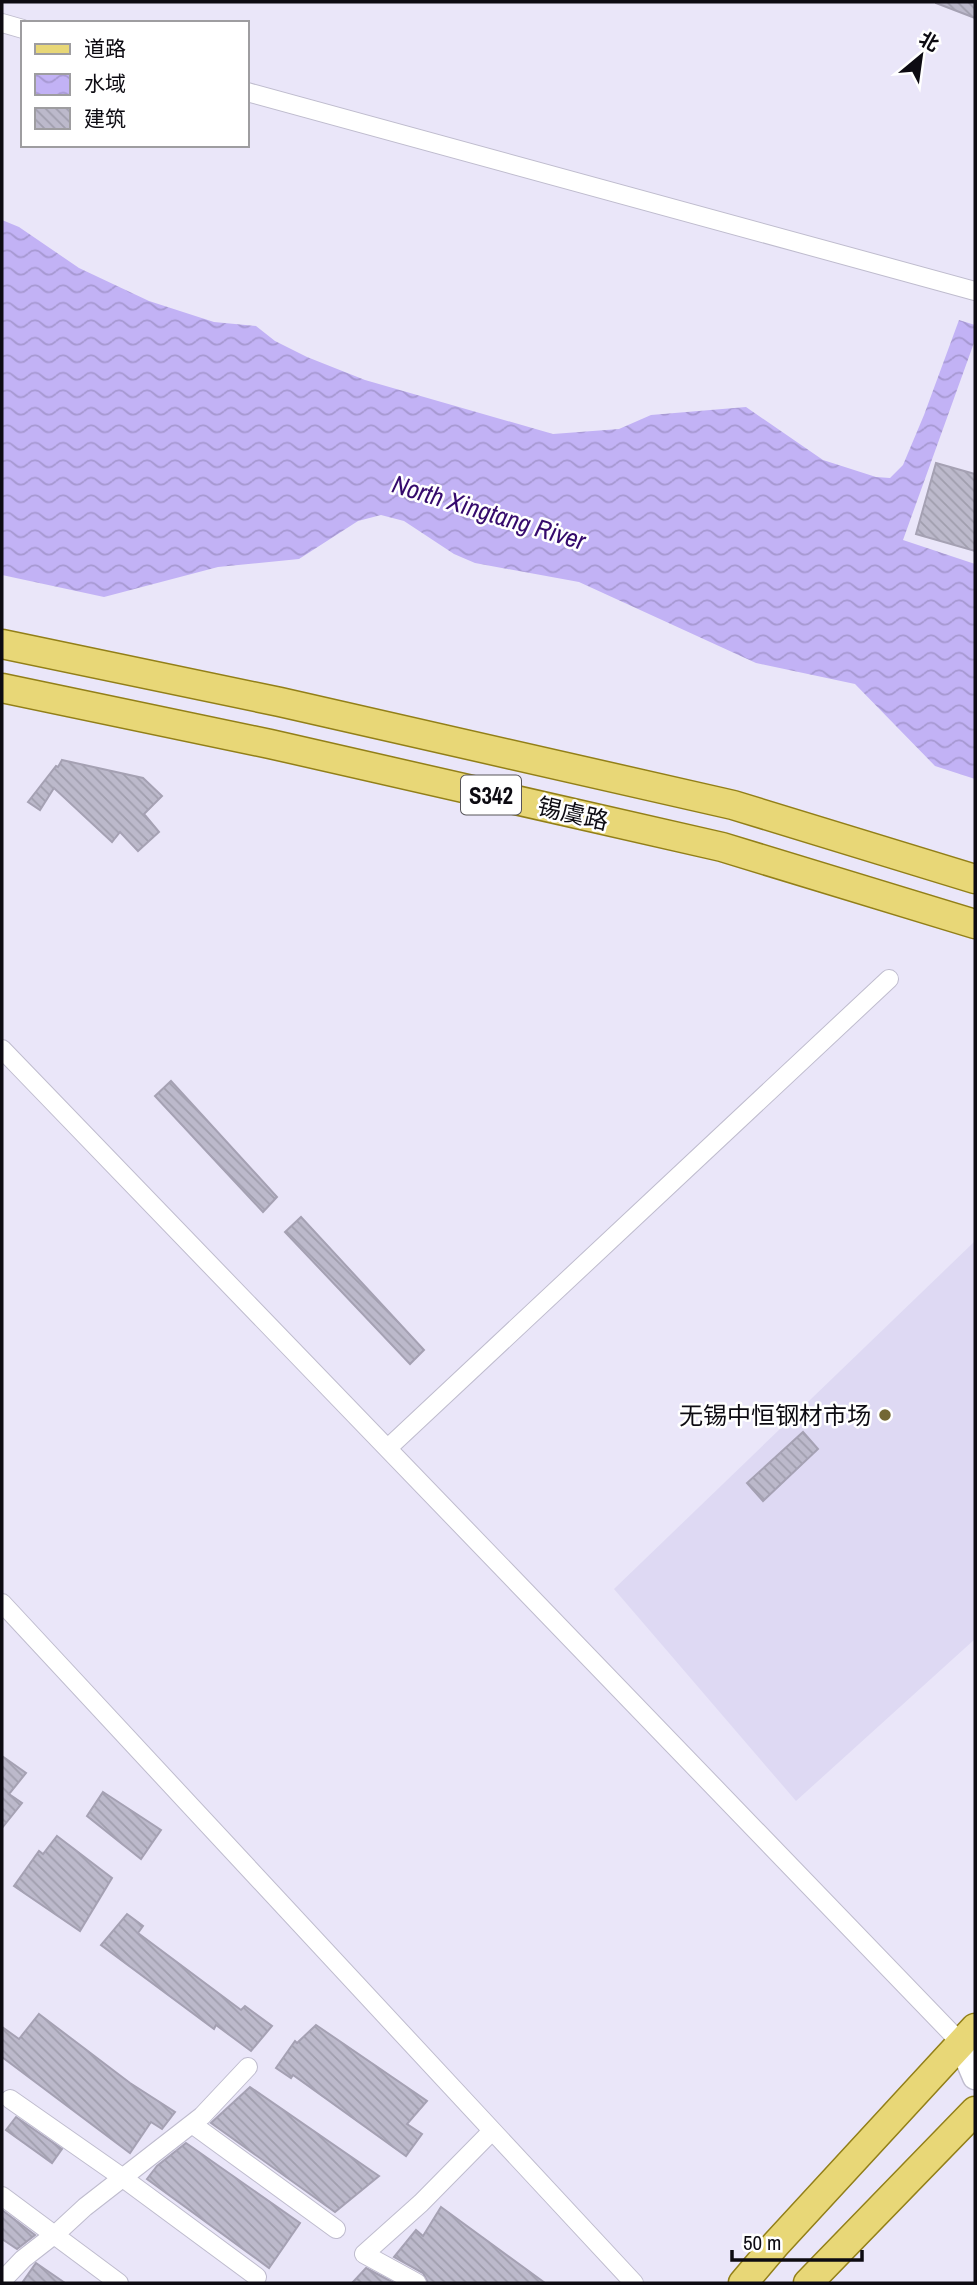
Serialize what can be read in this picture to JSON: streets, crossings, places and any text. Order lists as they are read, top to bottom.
{
  "streets": {
    "main road": ["S342", "锡虞路"]
  },
  "water": ["North Xingtang River"],
  "places": ["无锡中恒钢材市场"],
  "legend": ["道路", "水域", "建筑"],
  "scale_bar": "50 m",
  "north": "top right"
}
